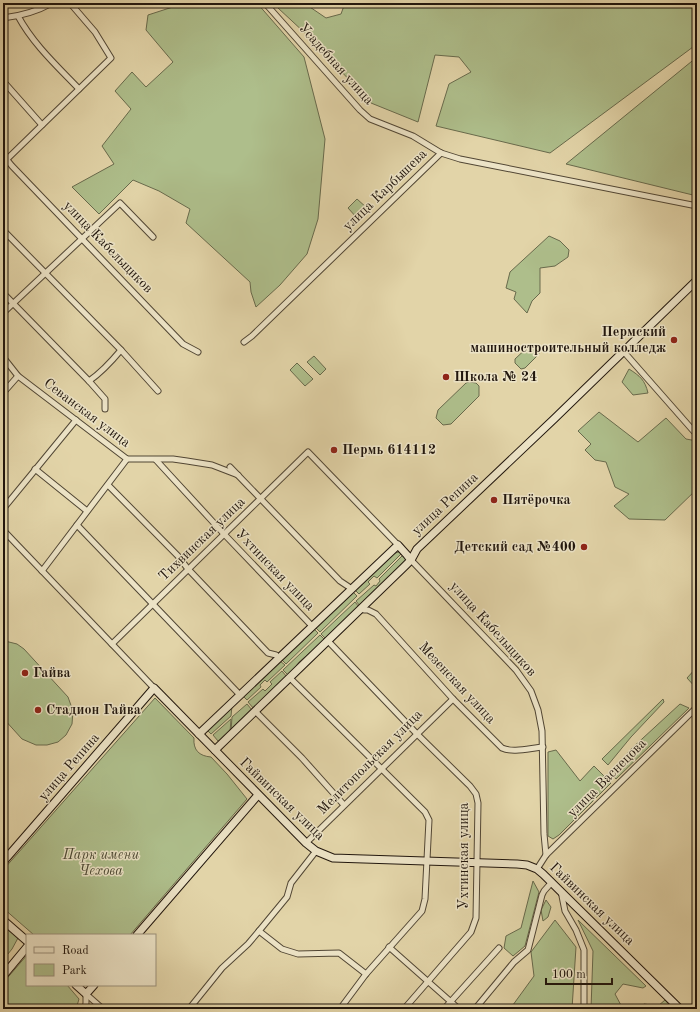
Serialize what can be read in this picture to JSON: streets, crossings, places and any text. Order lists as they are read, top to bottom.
{
  "streets": {
    "main road": ["улица Кабельщиков", "улица Репина", "Гайвинская улица"],
    "street": [
      "Усадебная улица",
      "улица Карбышева",
      "Севанская улица",
      "Тихвинская улица",
      "Ухтинская улица",
      "Мезенская улица",
      "Мелитопольская улица",
      "улица Васнецова"
    ]
  },
  "crossings": [
    ["Усадебная улица", "улица Карбышева"],
    ["улица Кабельщиков", "улица Репина"],
    ["улица Кабельщиков", "Тихвинская улица"],
    ["улица Кабельщиков", "Мезенская улица"],
    ["улица Кабельщиков", "улица Васнецова"],
    ["Севанская улица", "Ухтинская улица"],
    ["улица Репина", "Ухтинская улица"],
    ["улица Репина", "Гайвинская улица"],
    ["Тихвинская улица", "Ухтинская улица"],
    ["Тихвинская улица", "Гайвинская улица"],
    ["Ухтинская улица", "Мелитопольская улица"],
    ["Ухтинская улица", "Гайвинская улица"],
    ["Мезенская улица", "Мелитопольская улица"],
    ["Мелитопольская улица", "Гайвинская улица"],
    ["улица Васнецова", "Гайвинская улица"]
  ],
  "parks": ["Парк имени Чехова"],
  "places": [
    "Пермский машиностроительный колледж",
    "Школа № 24",
    "Пермь 614112",
    "Пятёрочка",
    "Детский сад №400",
    "Гайва",
    "Стадион Гайва"
  ],
  "legend": ["Road", "Park"],
  "scale_bar": "100 m"
}
